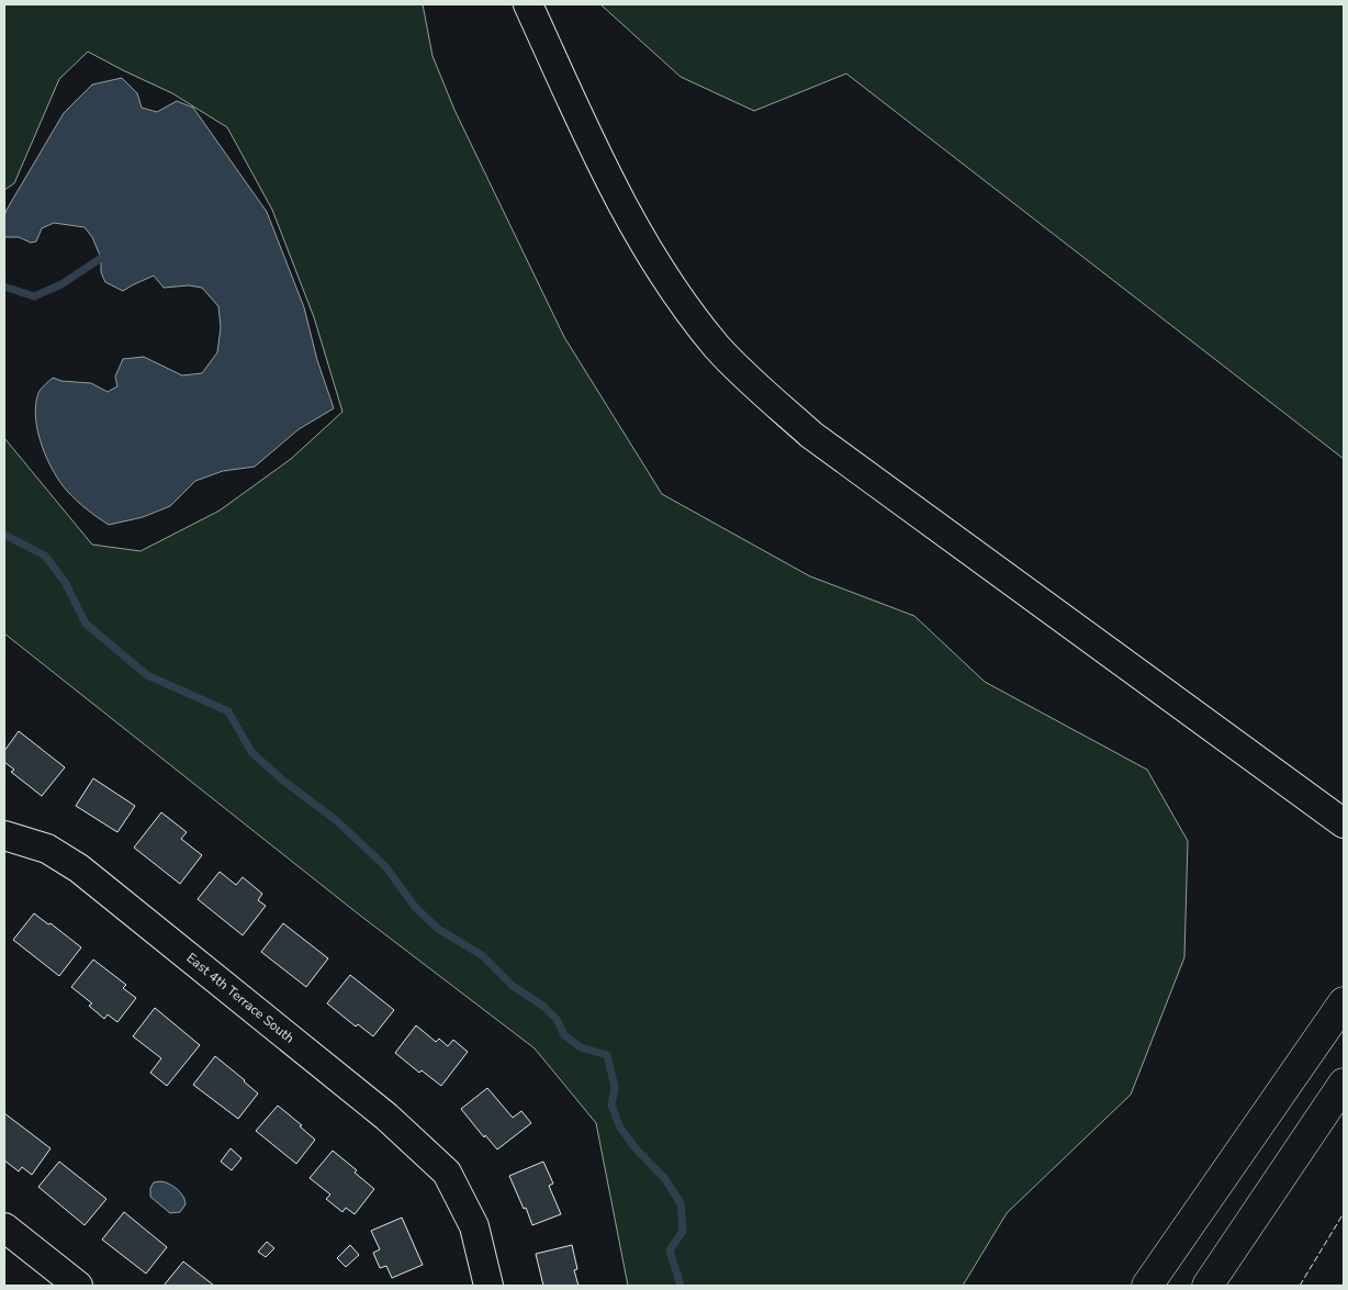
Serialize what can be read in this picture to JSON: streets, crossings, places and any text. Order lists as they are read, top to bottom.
{
  "streets": {
    "street": ["East 4th Terrace South"]
  }
}
